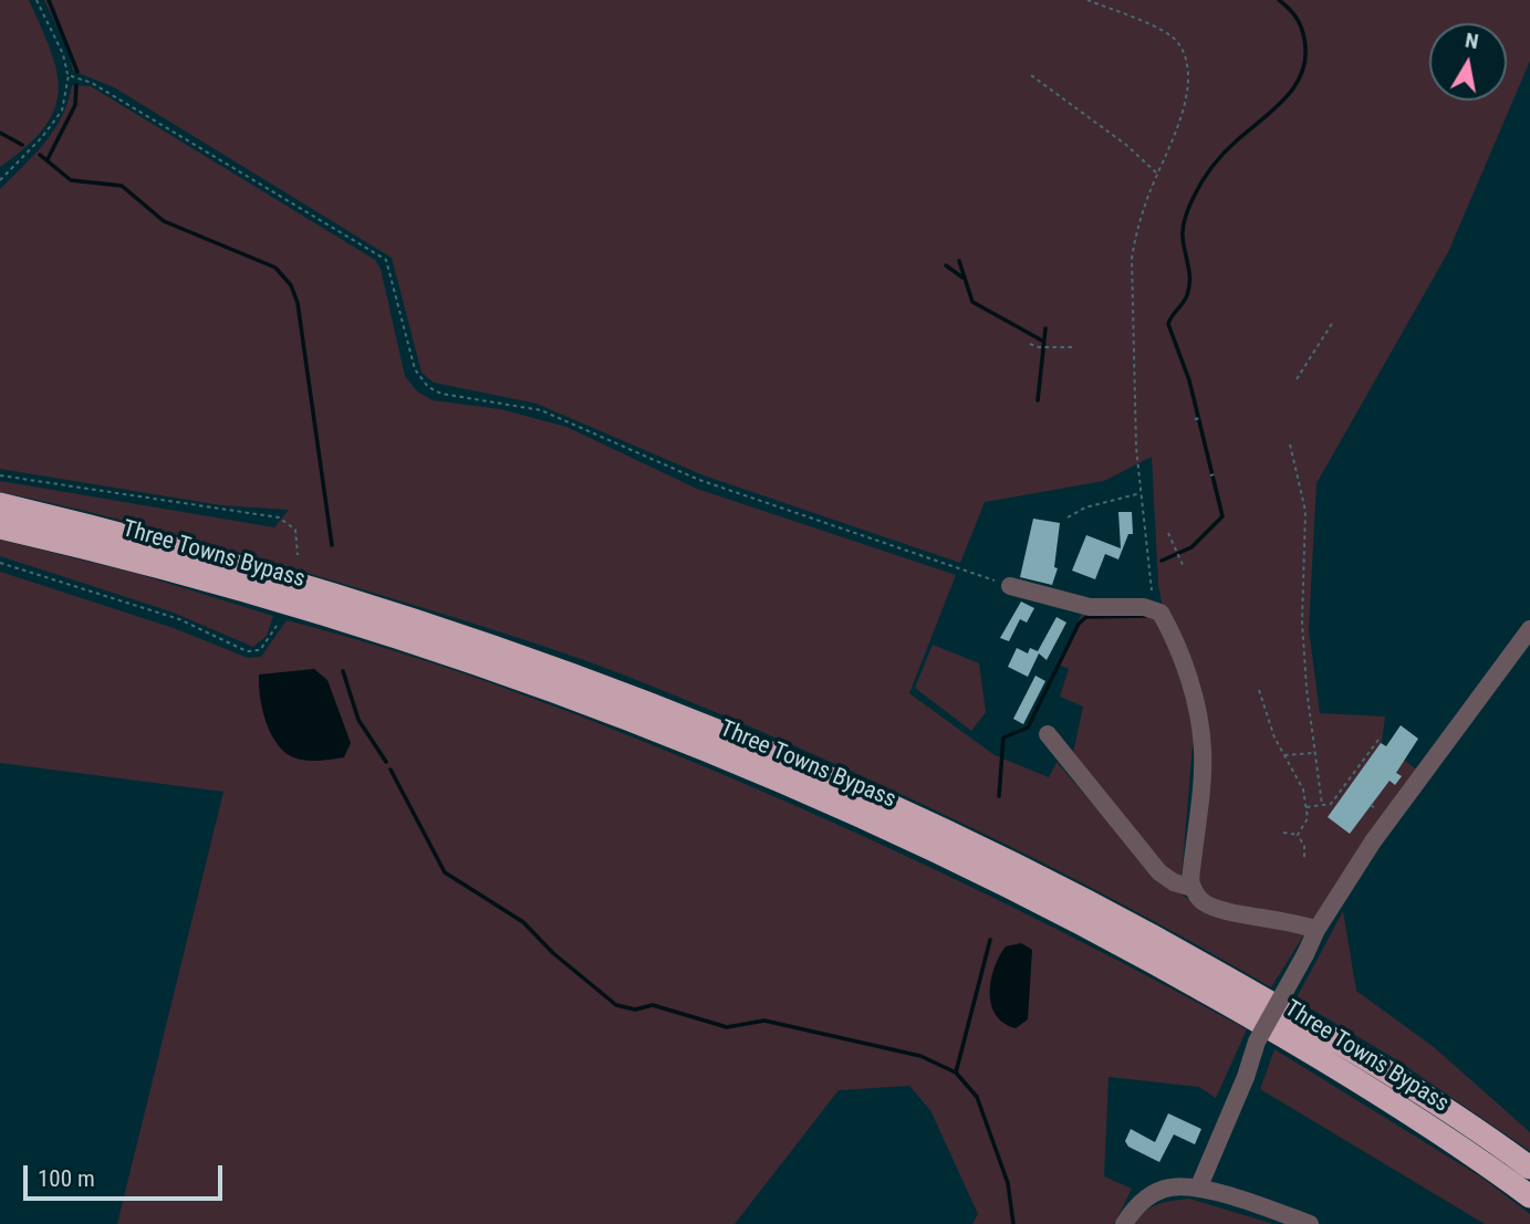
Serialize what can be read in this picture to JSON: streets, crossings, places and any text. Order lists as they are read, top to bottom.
{
  "streets": {
    "highway": ["Three Towns Bypass"]
  },
  "scale_bar": "100 m",
  "north": "top"
}
